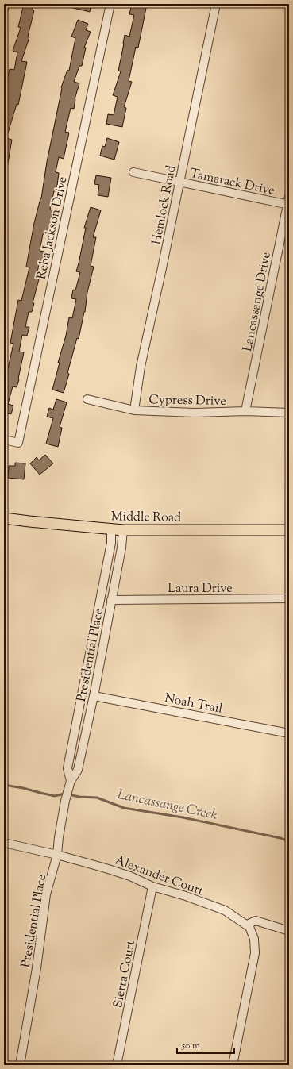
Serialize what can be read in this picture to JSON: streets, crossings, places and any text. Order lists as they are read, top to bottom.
{
  "streets": {
    "main road": ["Middle Road"],
    "street": [
      "Tamarack Drive",
      "Hemlock Road",
      "Reba Jackson Drive",
      "Lancassange Drive",
      "Cypress Drive",
      "Laura Drive",
      "Presidential Place",
      "Noah Trail",
      "Alexander Court",
      "Sierra Court"
    ]
  },
  "crossings": [
    ["Tamarack Drive", "Hemlock Road"],
    ["Tamarack Drive", "Lancassange Drive"],
    ["Hemlock Road", "Cypress Drive"],
    ["Lancassange Drive", "Cypress Drive"],
    ["Middle Road", "Presidential Place"],
    ["Laura Drive", "Presidential Place"],
    ["Presidential Place", "Noah Trail"],
    ["Presidential Place", "Alexander Court"],
    ["Alexander Court", "Sierra Court"]
  ],
  "water": ["Lancassange Creek"],
  "scale_bar": "50 m"
}
